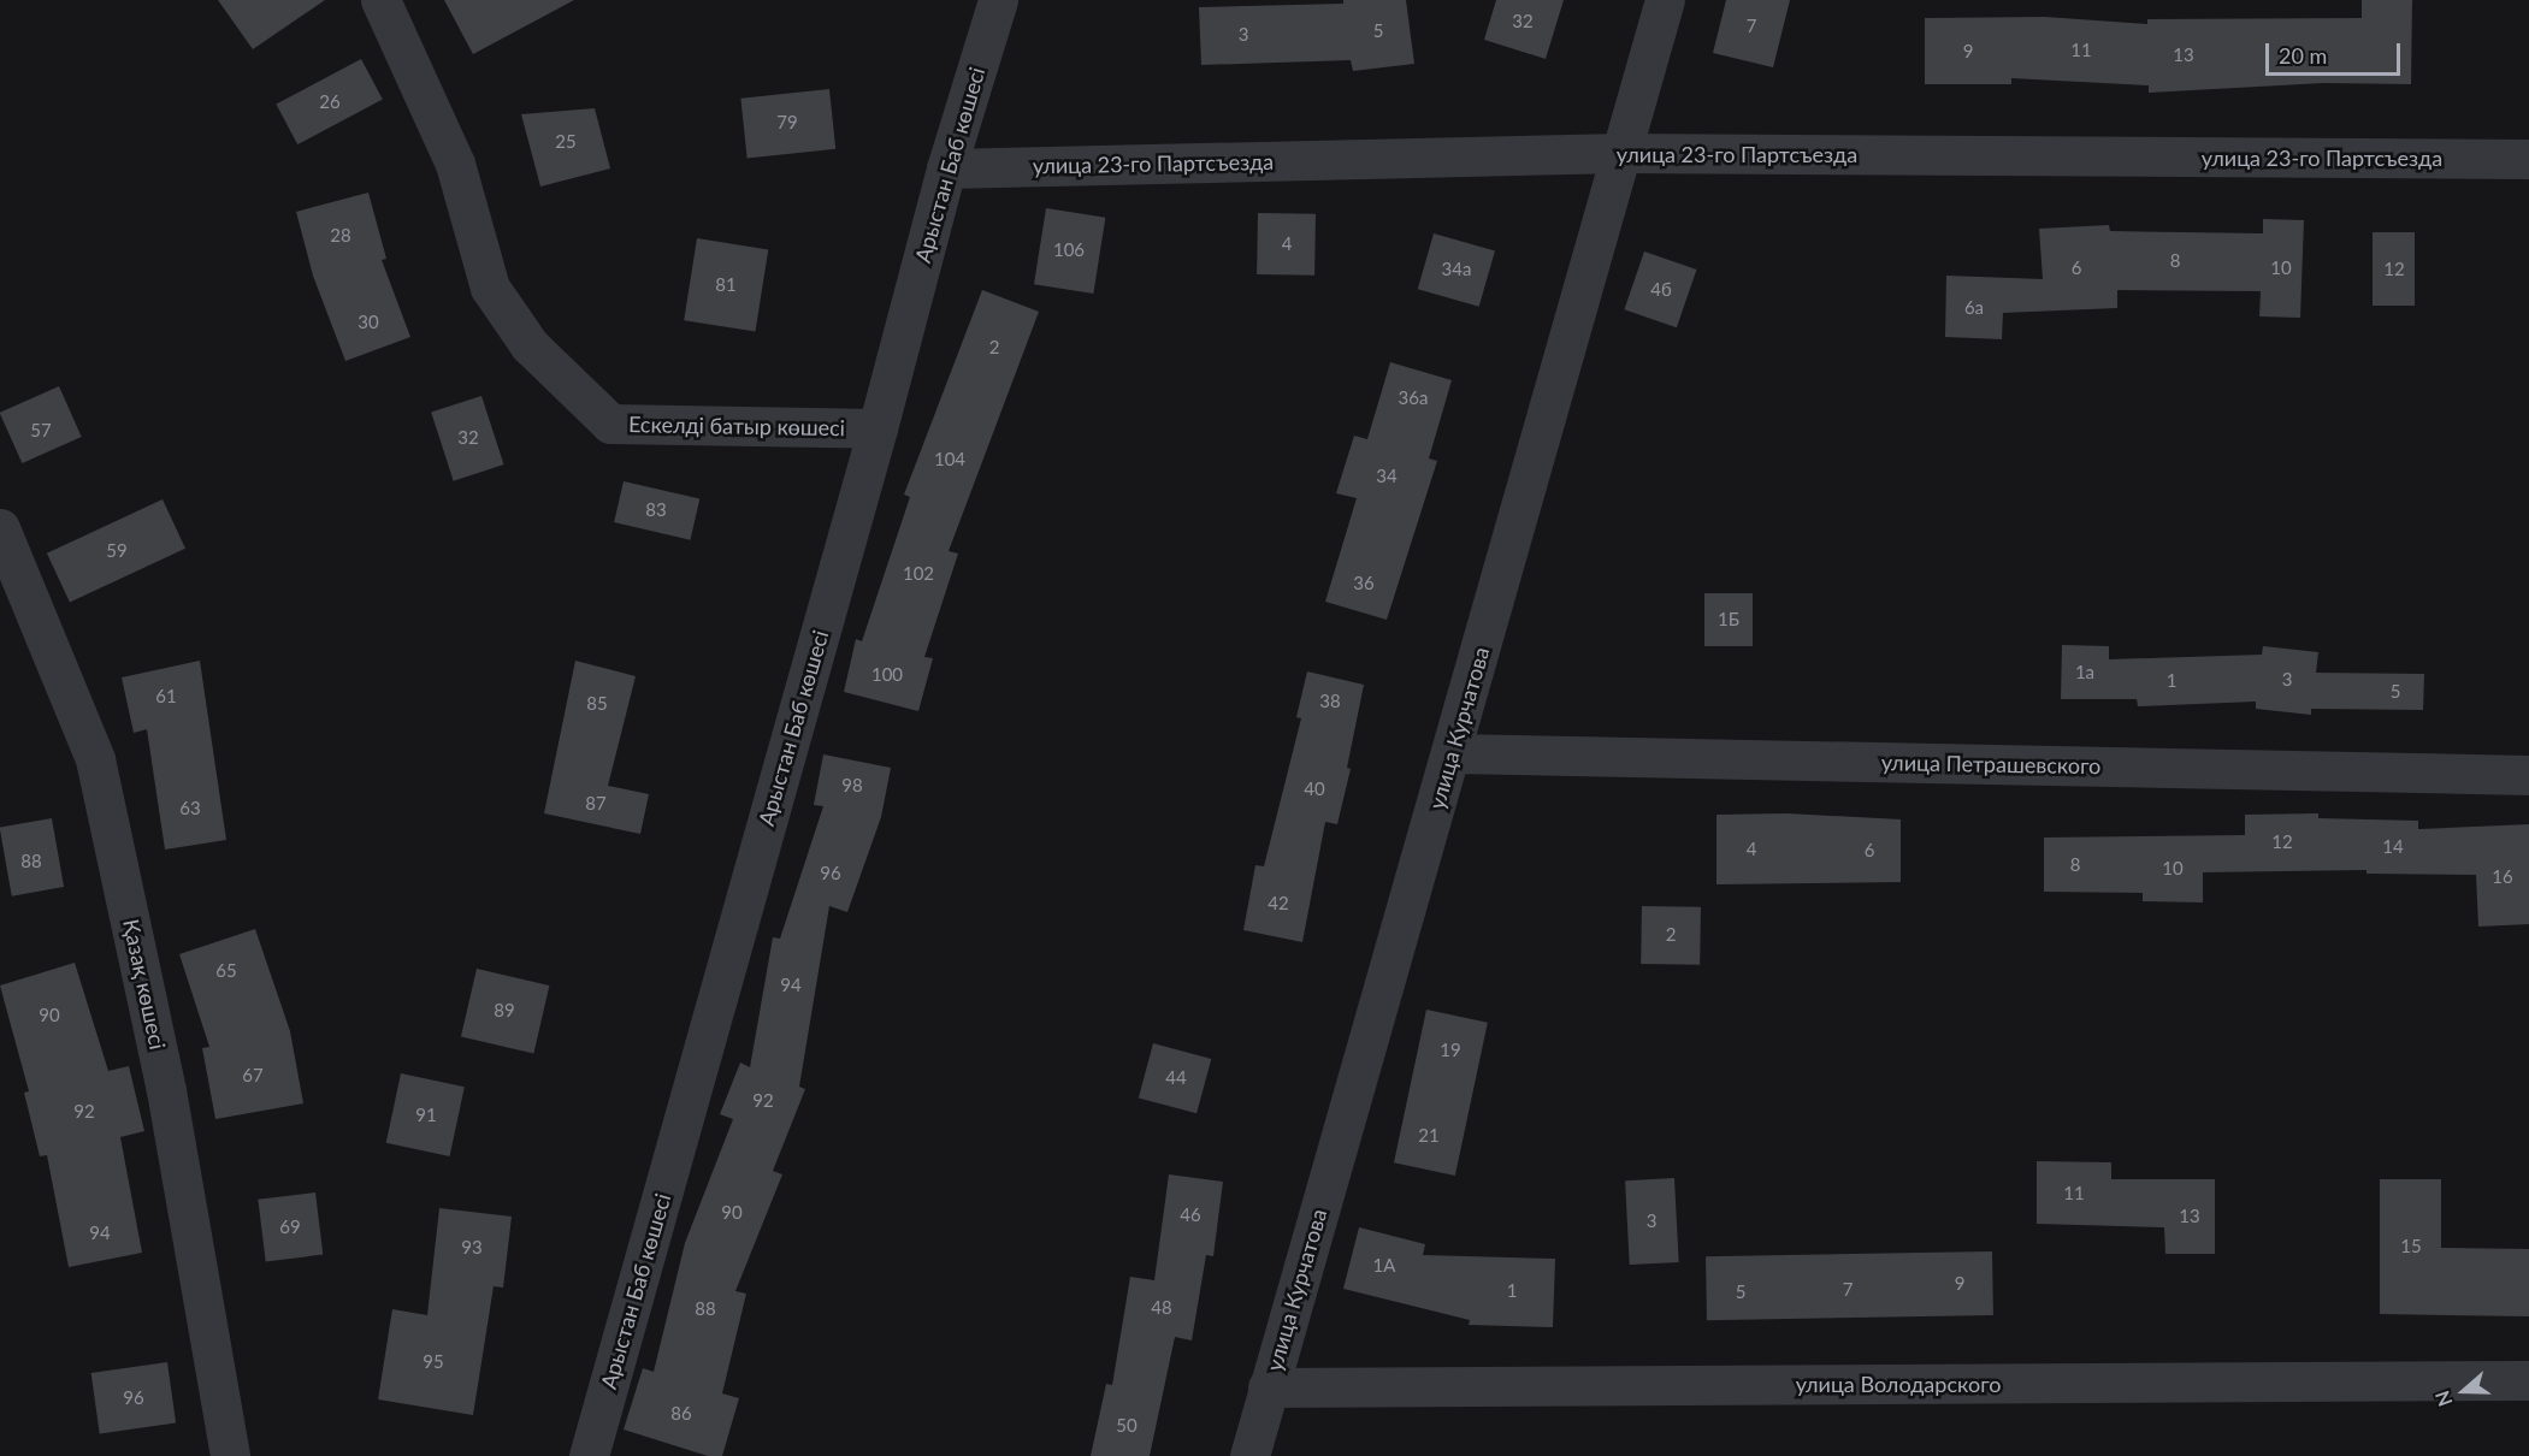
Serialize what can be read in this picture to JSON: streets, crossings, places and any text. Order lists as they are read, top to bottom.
{
  "streets": {
    "street": [
      "улица 23-го Партсъезда",
      "Арыстан Баб көшесі",
      "Ескелді батыр көшесі",
      "улица Курчатова",
      "улица Петрашевского",
      "Қазақ көшесі",
      "улица Володарского"
    ]
  },
  "crossings": [
    ["улица 23-го Партсъезда", "Арыстан Баб көшесі"],
    ["улица 23-го Партсъезда", "улица Курчатова"],
    ["Арыстан Баб көшесі", "Ескелді батыр көшесі"],
    ["улица Курчатова", "улица Петрашевского"],
    ["улица Курчатова", "улица Володарского"]
  ],
  "house_numbers": [
    "32",
    "7",
    "5",
    "3",
    "11",
    "9",
    "13",
    "26",
    "79",
    "25",
    "28",
    "4",
    "106",
    "8",
    "6",
    "10",
    "34а",
    "12",
    "81",
    "4б",
    "6а",
    "30",
    "2",
    "36а",
    "57",
    "32",
    "104",
    "34",
    "83",
    "59",
    "102",
    "36",
    "1Б",
    "1а",
    "100",
    "3",
    "1",
    "5",
    "61",
    "38",
    "85",
    "98",
    "40",
    "87",
    "63",
    "12",
    "14",
    "4",
    "6",
    "88",
    "8",
    "10",
    "96",
    "16",
    "42",
    "2",
    "65",
    "94",
    "89",
    "90",
    "19",
    "67",
    "44",
    "92",
    "92",
    "91",
    "21",
    "11",
    "90",
    "46",
    "13",
    "3",
    "69",
    "94",
    "15",
    "93",
    "1А",
    "9",
    "7",
    "1",
    "5",
    "48",
    "88",
    "95",
    "96",
    "86",
    "50"
  ],
  "scale_bar": "20 m",
  "north": "left"
}
